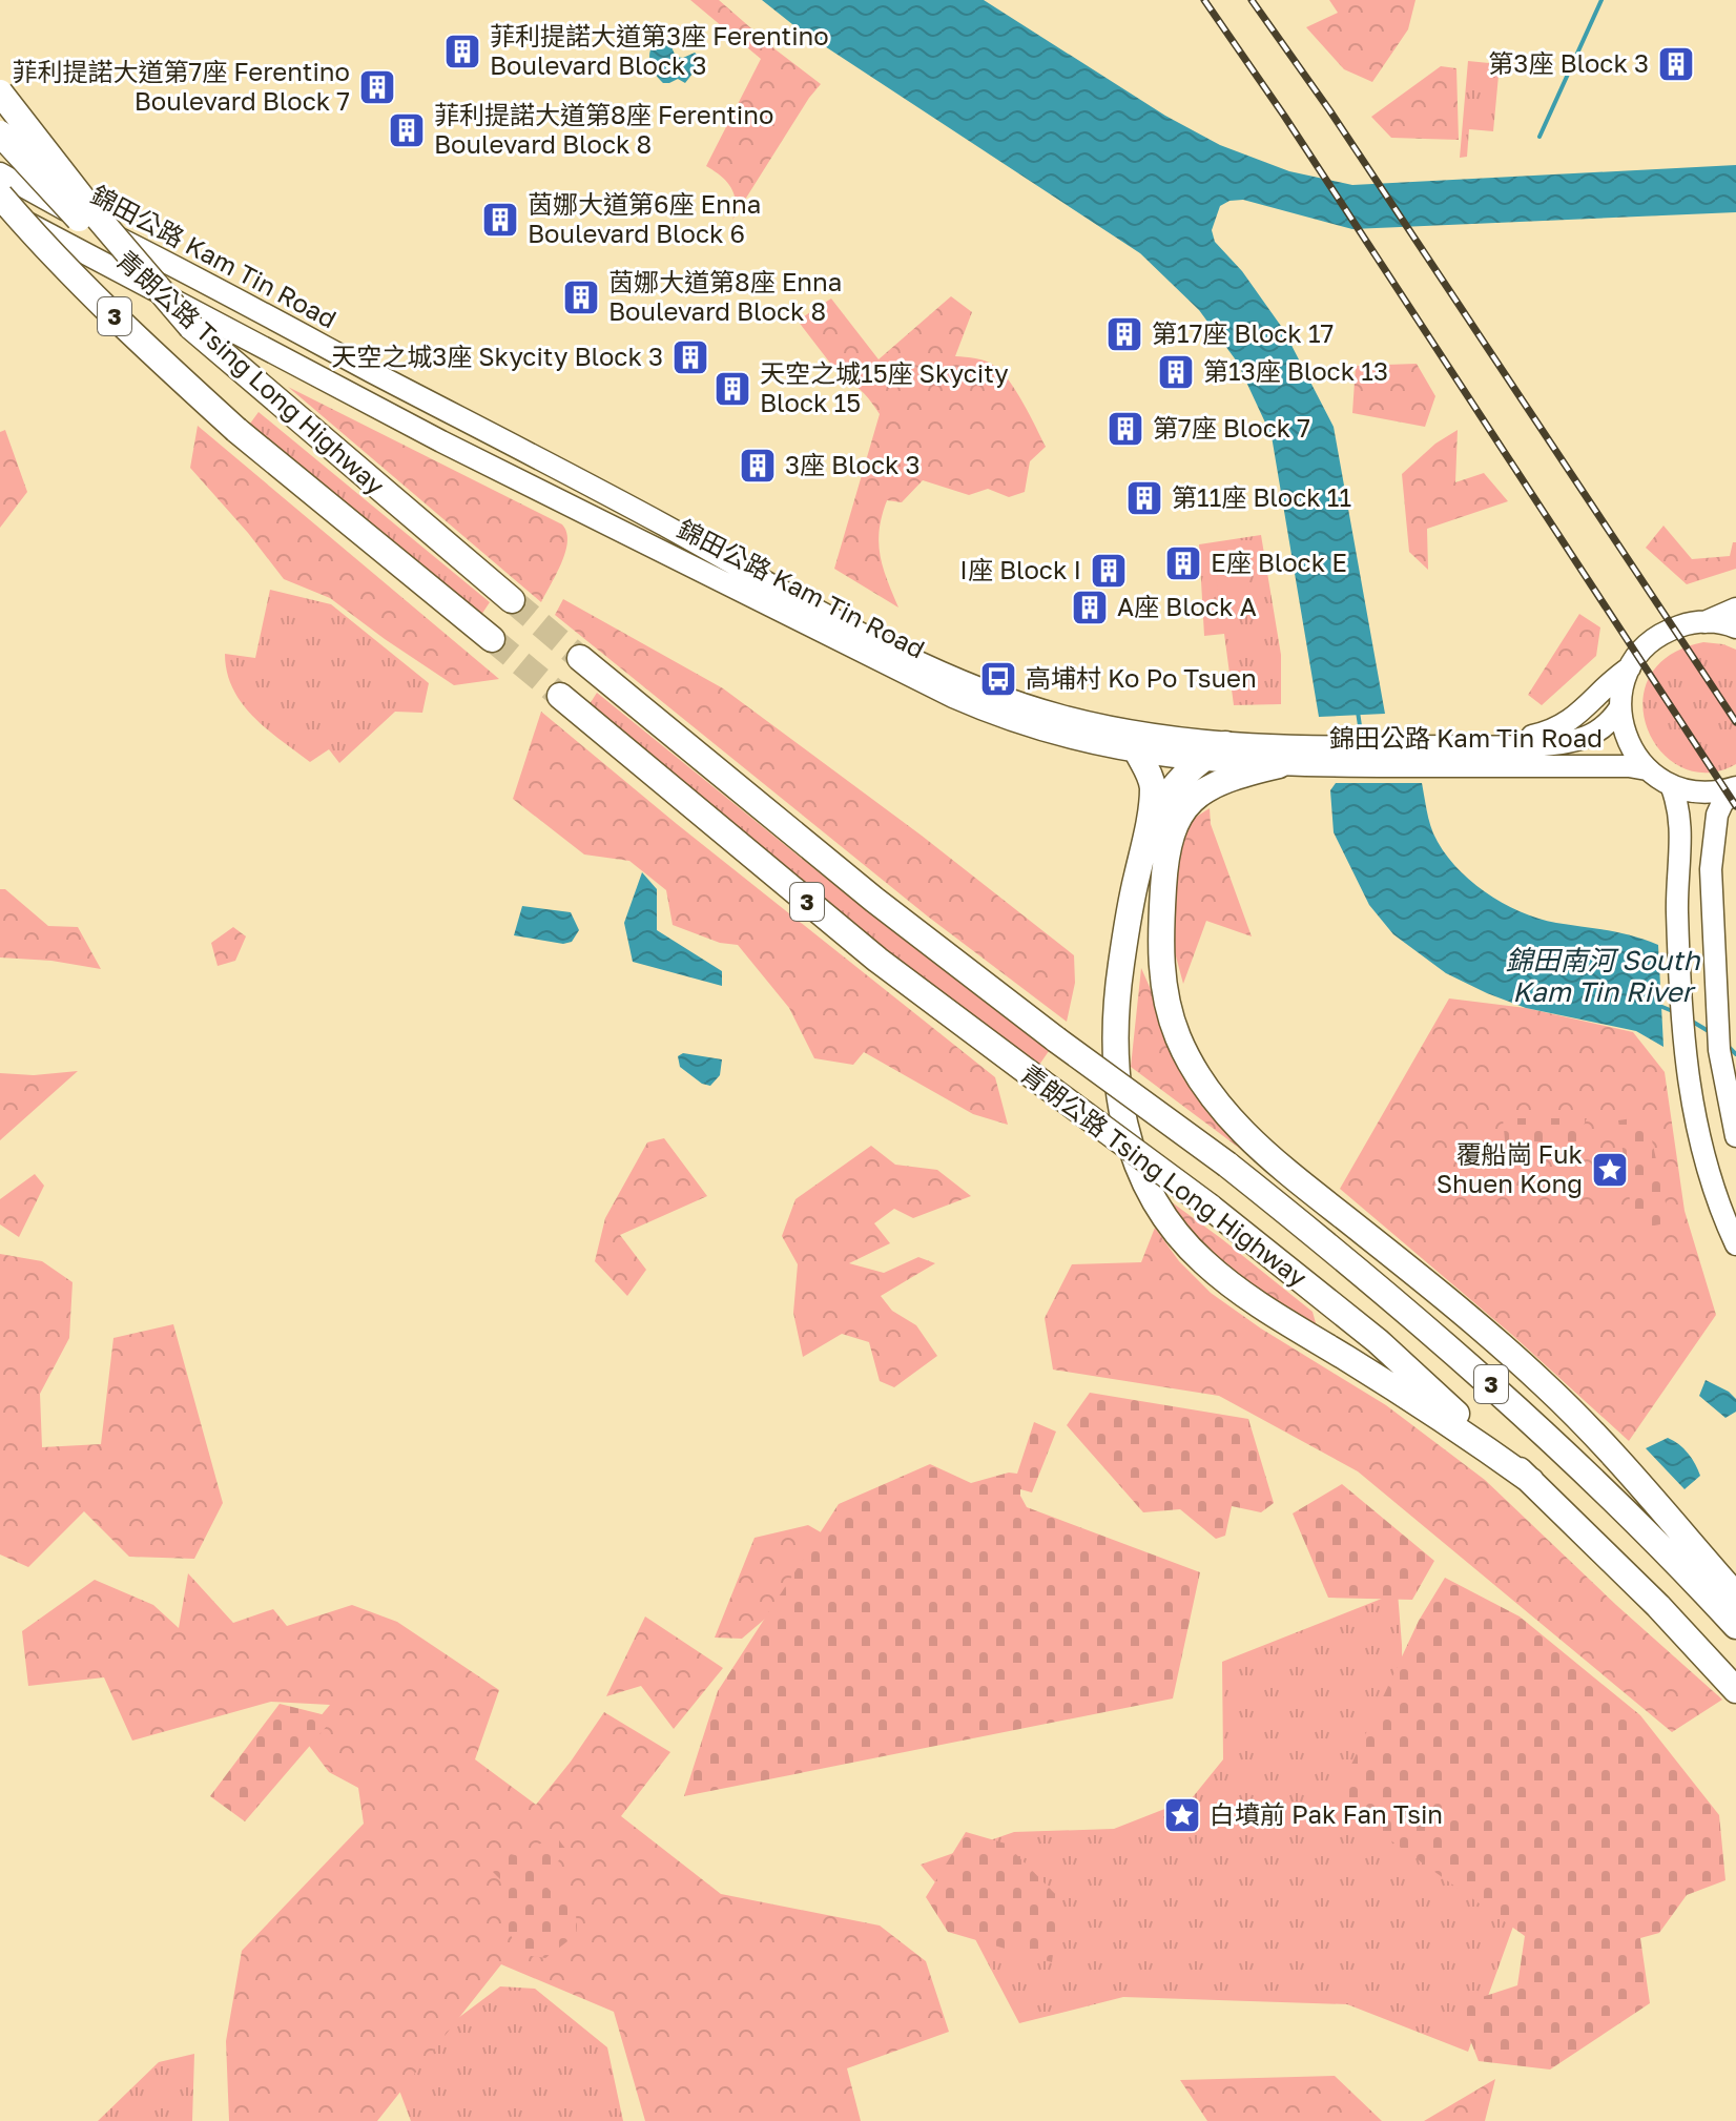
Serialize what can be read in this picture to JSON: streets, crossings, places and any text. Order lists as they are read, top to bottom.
{
  "streets": {
    "highway": ["3", "青朗公路 Tsing Long Highway"],
    "main road": ["錦田公路 Kam Tin Road"]
  },
  "water": ["錦田南河 South Kam Tin River"],
  "places": {
    "building": [
      "菲利提諾大道第3座 Ferentino Boulevard Block 3",
      "第3座 Block 3",
      "菲利提諾大道第7座 Ferentino Boulevard Block 7",
      "菲利提諾大道第8座 Ferentino Boulevard Block 8",
      "茵娜大道第6座 Enna Boulevard Block 6",
      "茵娜大道第8座 Enna Boulevard Block 8",
      "第17座 Block 17",
      "天空之城3座 Skycity Block 3",
      "第13座 Block 13",
      "天空之城15座 Skycity Block 15",
      "第7座 Block 7",
      "3座 Block 3",
      "第11座 Block 11",
      "E座 Block E",
      "I座 Block I",
      "A座 Block A"
    ],
    "bus stop": ["高埔村 Ko Po Tsuen"],
    "place": ["覆船崗 Fuk Shuen Kong", "白墳前 Pak Fan Tsin"]
  }
}
